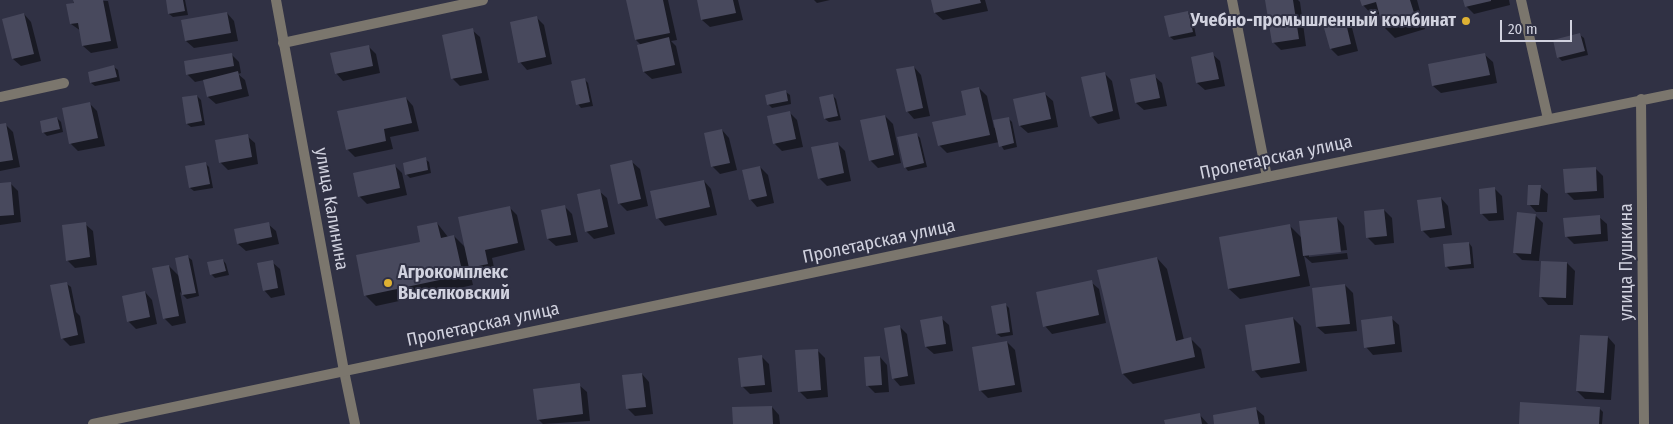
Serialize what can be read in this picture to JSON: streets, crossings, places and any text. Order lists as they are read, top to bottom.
{
  "streets": {
    "street": ["Пролетарская улица", "улица Калинина", "улица Пушкина"]
  },
  "crossings": [
    ["Пролетарская улица", "улица Калинина"],
    ["Пролетарская улица", "улица Пушкина"]
  ],
  "places": ["Учебно-промышленный комбинат", "Агрокомплекс Выселковский"],
  "scale_bar": "20 m"
}
